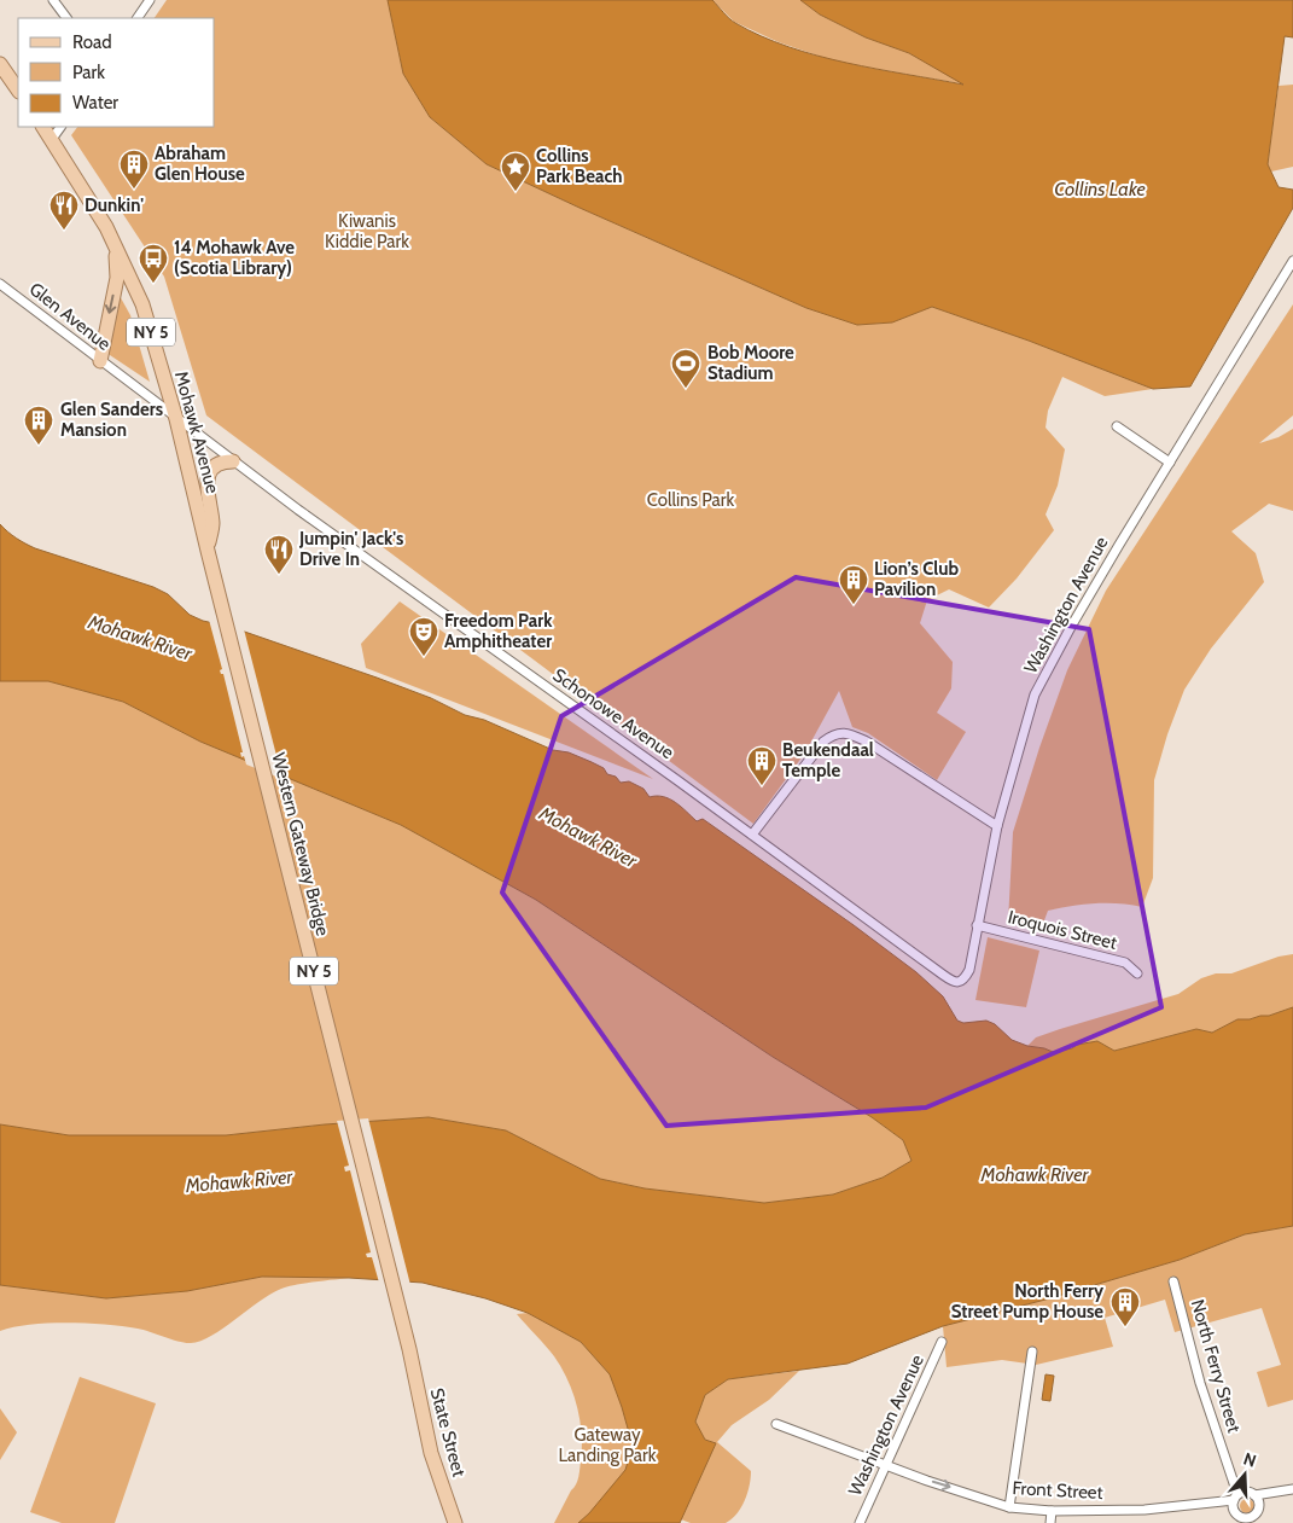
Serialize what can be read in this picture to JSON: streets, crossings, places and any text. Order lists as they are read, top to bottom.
{
  "streets": {
    "main road": [
      "NY 5",
      "Mohawk Avenue",
      "Western Gateway Bridge",
      "State Street"
    ],
    "street": [
      "Glen Avenue",
      "Washington Avenue",
      "Schonowe Avenue",
      "Iroquois Street",
      "North Ferry Street",
      "Front Street"
    ]
  },
  "crossings": [
    ["Glen Avenue", "Mohawk Avenue"],
    ["Glen Avenue", "Schonowe Avenue"],
    ["Mohawk Avenue", "Schonowe Avenue"],
    ["Mohawk Avenue", "Western Gateway Bridge"],
    ["Washington Avenue", "Schonowe Avenue"],
    ["Washington Avenue", "Iroquois Street"],
    ["Washington Avenue", "Front Street"],
    ["Western Gateway Bridge", "State Street"],
    ["North Ferry Street", "Front Street"]
  ],
  "water": ["Collins Lake", "Mohawk River"],
  "parks": ["Kiwanis Kiddie Park", "Collins Park", "Gateway Landing Park"],
  "places": {
    "building": [
      "Abraham Glen House",
      "Glen Sanders Mansion",
      "Lion’s Club Pavilion",
      "Beukendaal Temple",
      "North Ferry Street Pump House"
    ],
    "place": ["Collins Park Beach"],
    "restaurant": ["Dunkin'", "Jumpin' Jack's Drive In"],
    "bus stop": ["14 Mohawk Ave (Scotia Library)"],
    "sports": ["Bob Moore Stadium"],
    "theatre": ["Freedom Park Amphitheater"]
  },
  "legend": ["Road", "Park", "Water"],
  "north": "top"
}
